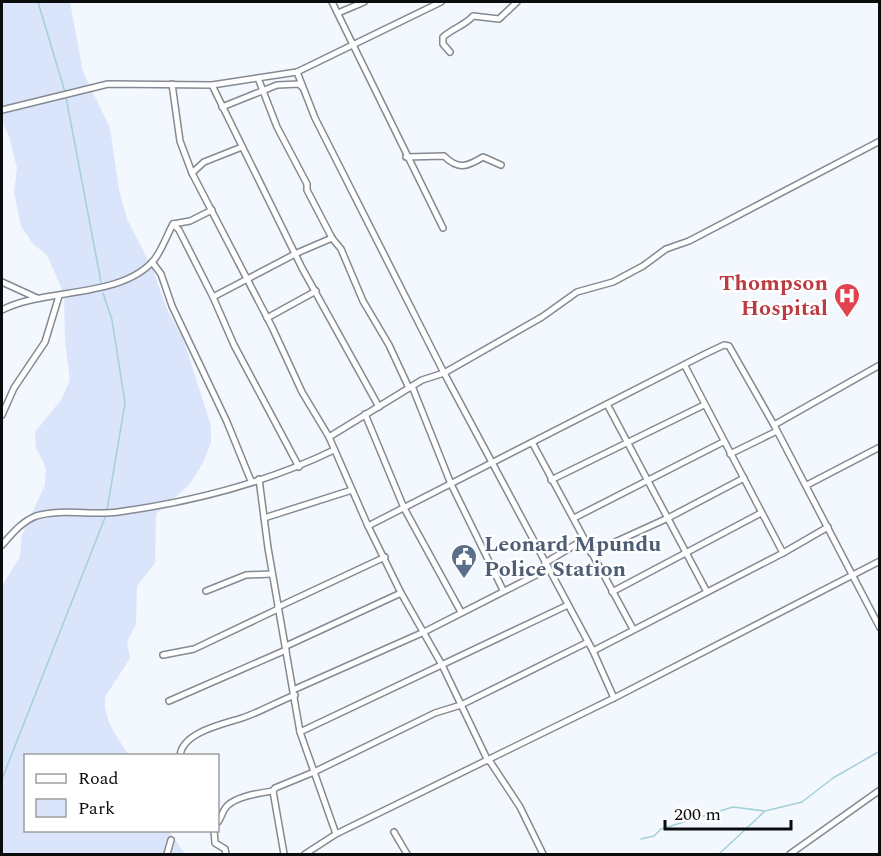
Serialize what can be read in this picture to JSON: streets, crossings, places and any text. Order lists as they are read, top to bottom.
{
  "places": {
    "hospital": ["Thompson Hospital"],
    "public building": ["Leonard Mpundu Police Station"]
  },
  "legend": ["Road", "Park"],
  "scale_bar": "200 m"
}
